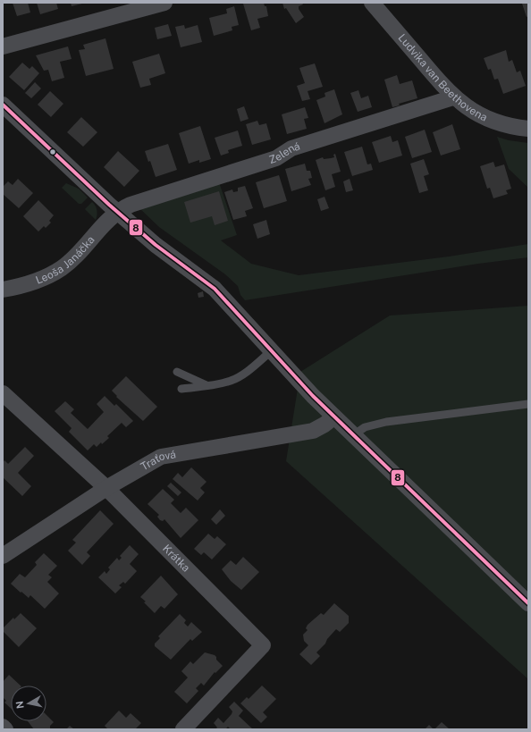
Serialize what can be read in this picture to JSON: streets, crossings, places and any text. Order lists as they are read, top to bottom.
{
  "streets": {
    "street": [
      "Ludvika van Beethovena",
      "Zelená",
      "Leoša Janáčka",
      "Traťová",
      "Krátka"
    ]
  },
  "crossings": [
    ["Ludvika van Beethovena", "Zelená"],
    ["Zelená", "Leoša Janáčka"],
    ["Traťová", "Krátka"]
  ],
  "lines": ["transit line 8"],
  "north": "left"
}
